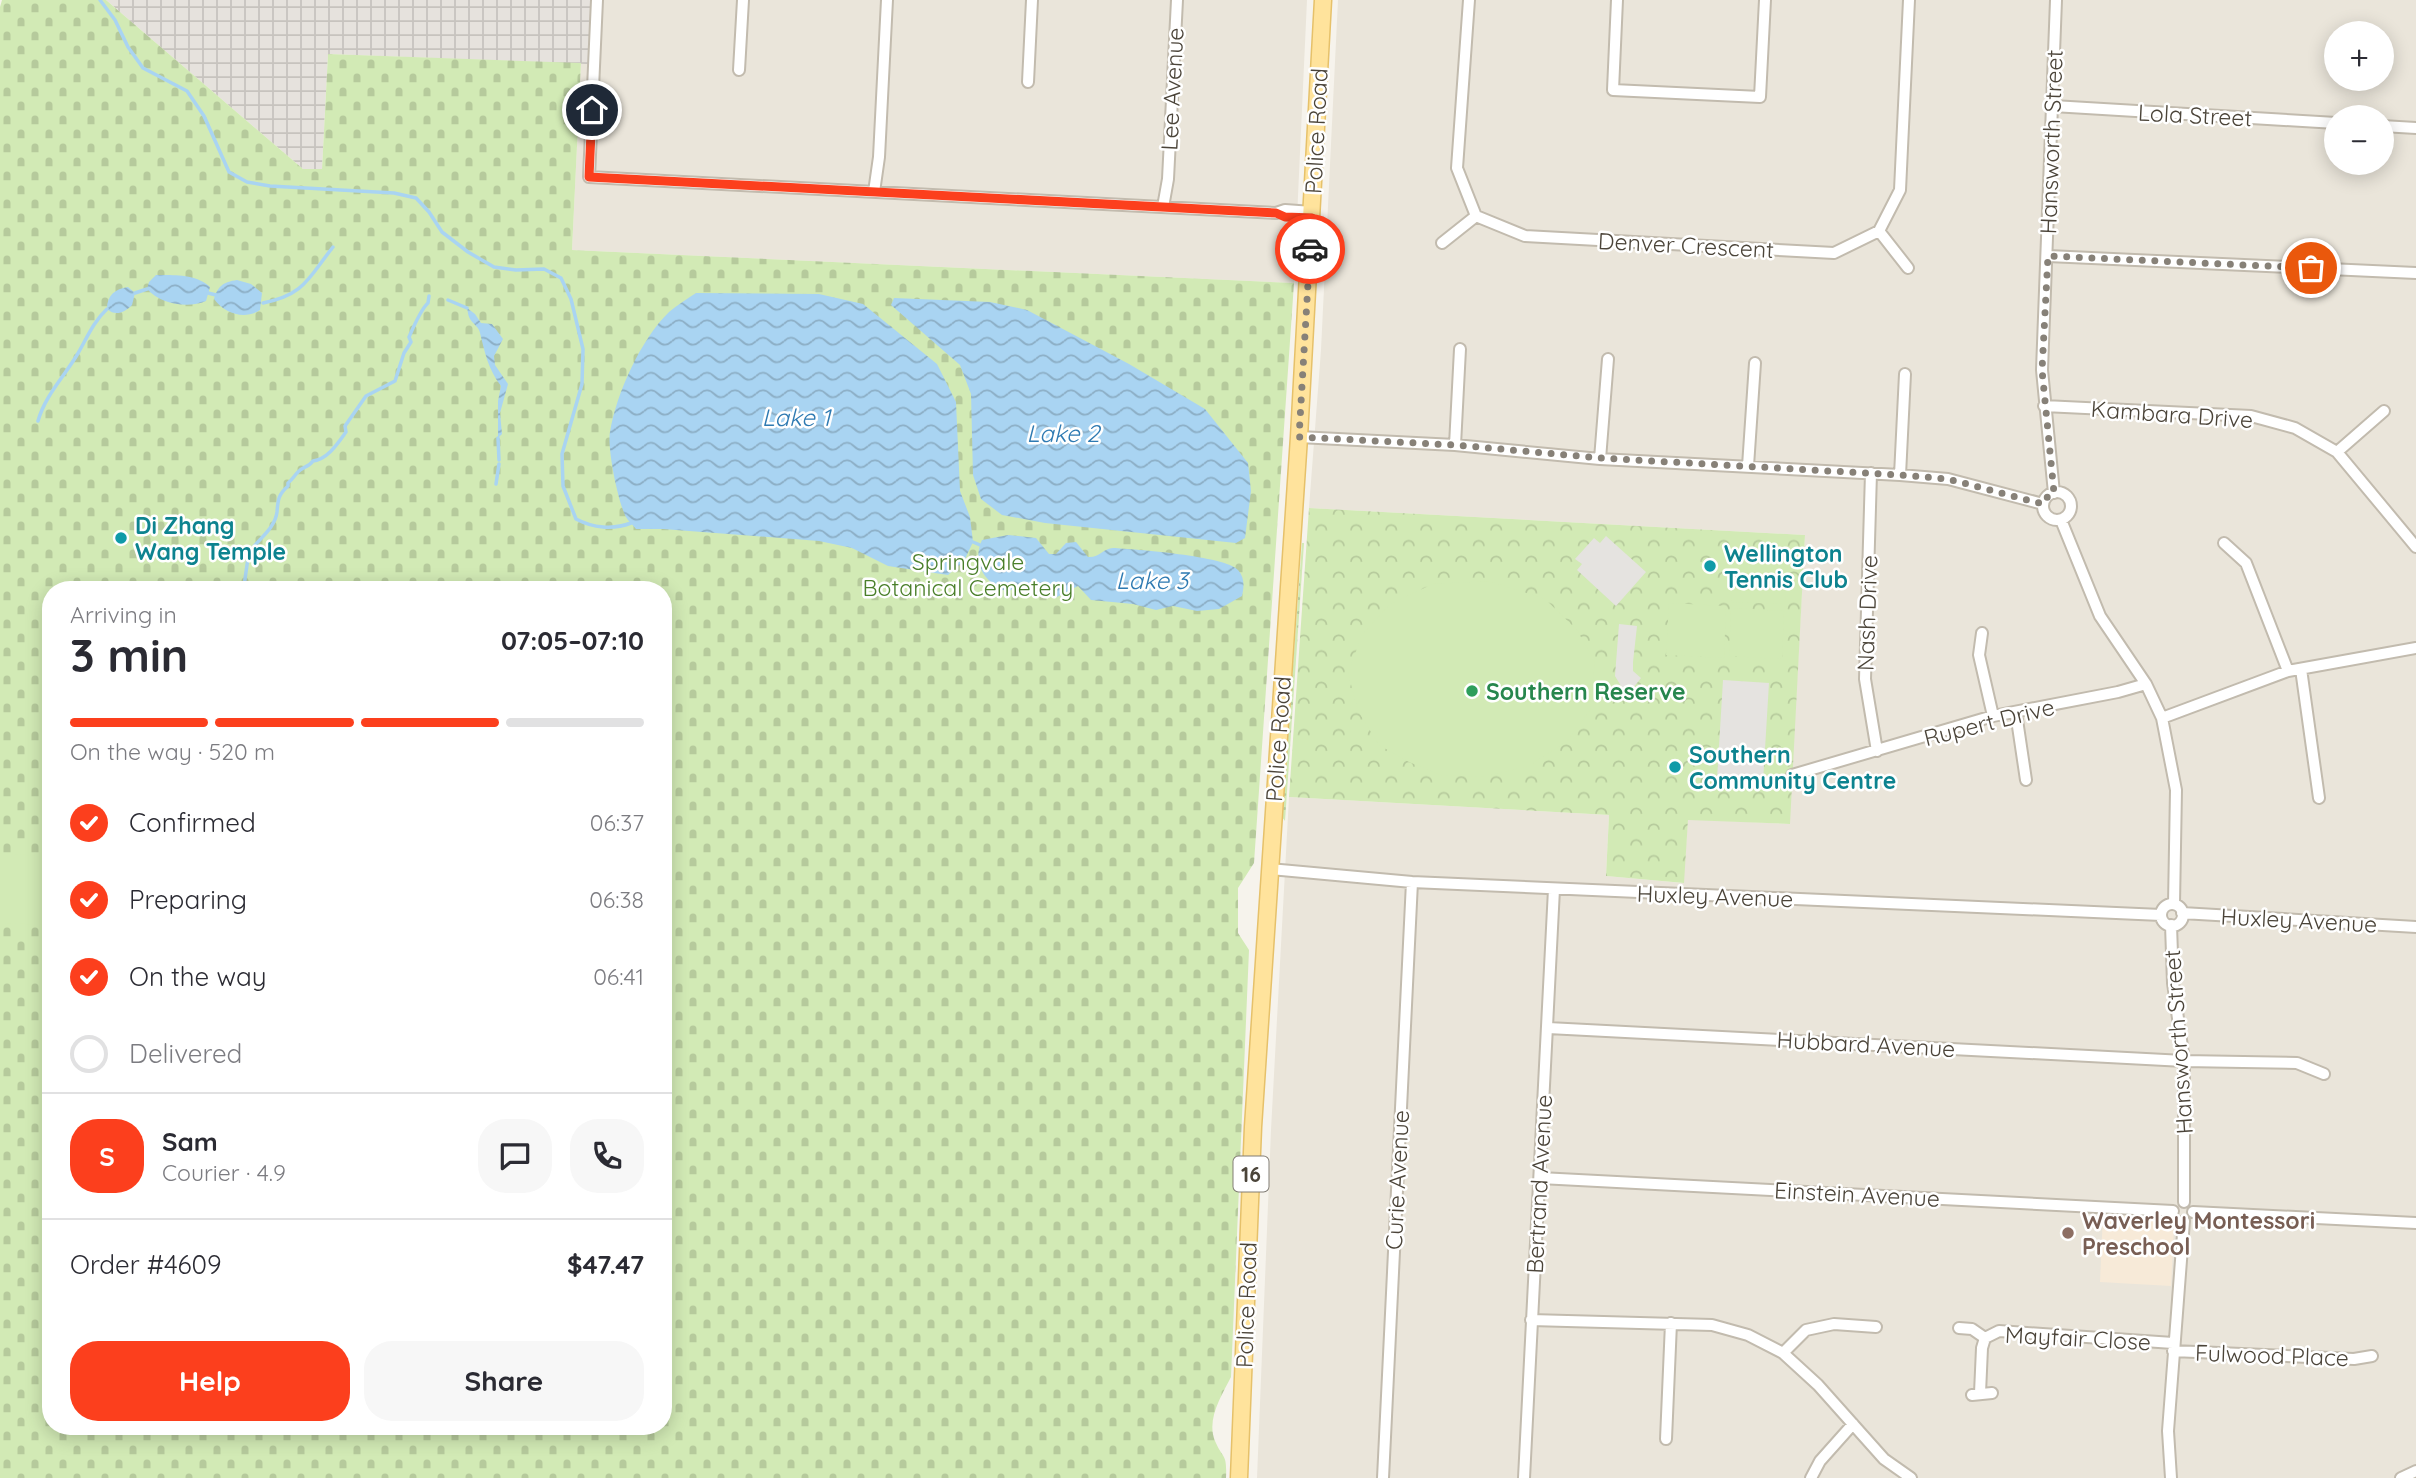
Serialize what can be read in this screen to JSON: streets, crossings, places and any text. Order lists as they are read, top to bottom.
{
  "streets": {
    "main road": ["Police Road", "16"],
    "street": [
      "Lee Avenue",
      "Lola Street",
      "Hansworth Street",
      "Denver Crescent",
      "Kambara Drive",
      "Nash Drive",
      "Rupert Drive",
      "Huxley Avenue",
      "Hubbard Avenue",
      "Curie Avenue",
      "Bertrand Avenue",
      "Einstein Avenue",
      "Mayfair Close",
      "Fulwood Place"
    ]
  },
  "crossings": [
    ["Lola Street", "Hansworth Street"],
    ["Police Road", "Huxley Avenue"],
    ["Hansworth Street", "Kambara Drive"],
    ["Hansworth Street", "Huxley Avenue"],
    ["Hansworth Street", "Hubbard Avenue"],
    ["Hansworth Street", "Einstein Avenue"],
    ["Nash Drive", "Rupert Drive"],
    ["Huxley Avenue", "Curie Avenue"],
    ["Huxley Avenue", "Bertrand Avenue"],
    ["Hubbard Avenue", "Bertrand Avenue"],
    ["Bertrand Avenue", "Einstein Avenue"],
    ["Mayfair Close", "Fulwood Place"]
  ],
  "water": ["Lake 1", "Lake 2", "Lake 3"],
  "parks": ["Springvale Botanical Cemetery"],
  "places": [
    "Di Zhang Wang Temple",
    "Wellington Tennis Club",
    "Southern Reserve",
    "Southern Community Centre",
    "Waverley Montessori Preschool"
  ],
  "page": {
    "map_buttons": ["+", "−"],
    "heading": ["3 min", "Arriving in", "07:05–07:10"],
    "panel": [
      "Sam",
      "Courier · 4.9",
      "Order #4609",
      "$47.47"
    ],
    "bar": "On the way · 520 m",
    "list": [
      ["Confirmed", "06:37"],
      ["Preparing", "06:38"],
      ["On the way", "06:41"],
      "Delivered"
    ],
    "round": "S",
    "buttons": ["Help", "Share"]
  }
}
